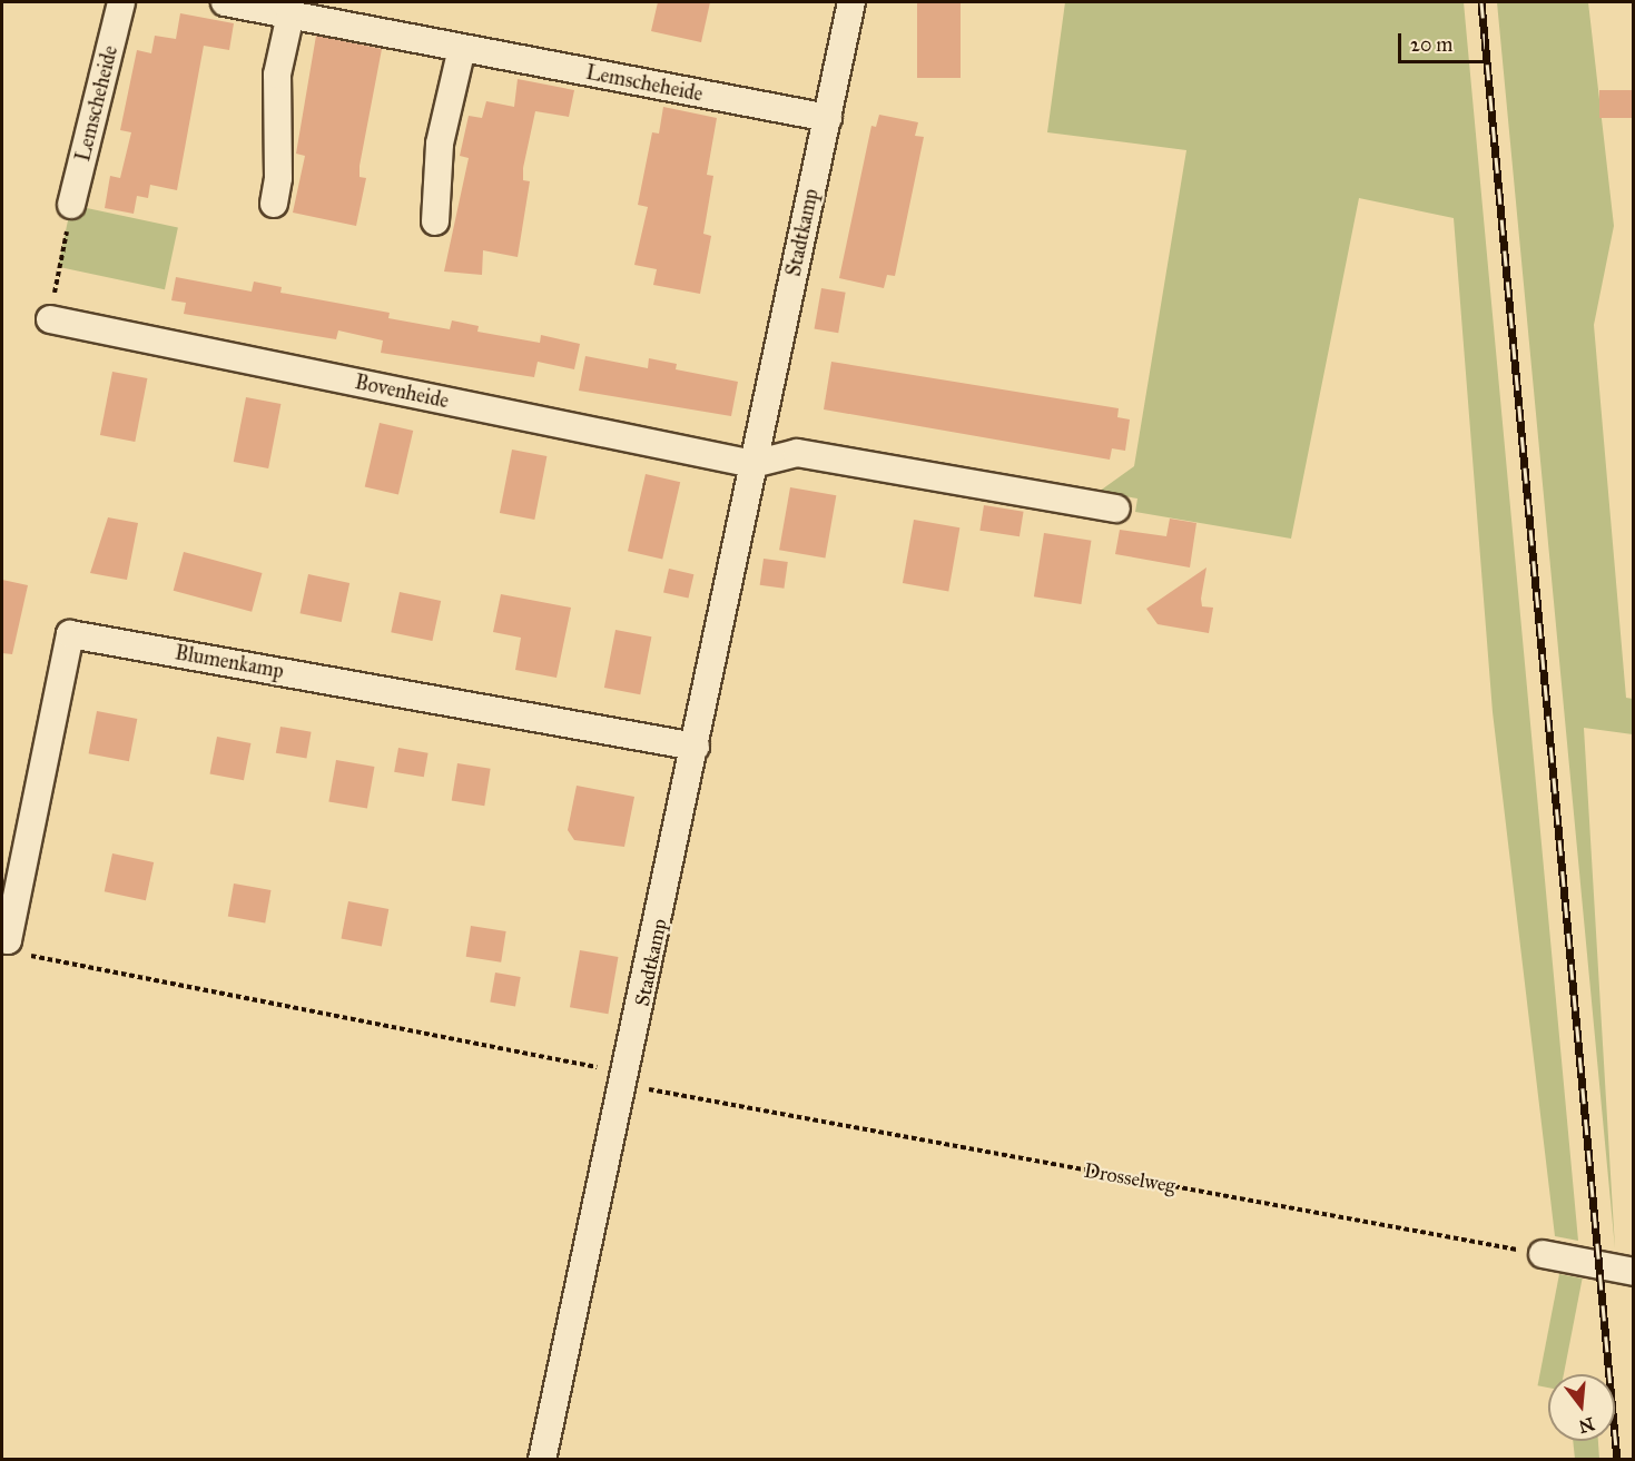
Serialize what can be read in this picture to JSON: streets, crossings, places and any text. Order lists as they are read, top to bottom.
{
  "streets": {
    "street": [
      "Lemscheheide",
      "Stadtkamp",
      "Bovenheide",
      "Blumenkamp"
    ],
    "path": ["Drosselweg"]
  },
  "crossings": [
    ["Lemscheheide", "Stadtkamp"],
    ["Stadtkamp", "Bovenheide"],
    ["Stadtkamp", "Blumenkamp"],
    ["Stadtkamp", "Drosselweg"]
  ],
  "scale_bar": "20 m",
  "north": "bottom"
}
